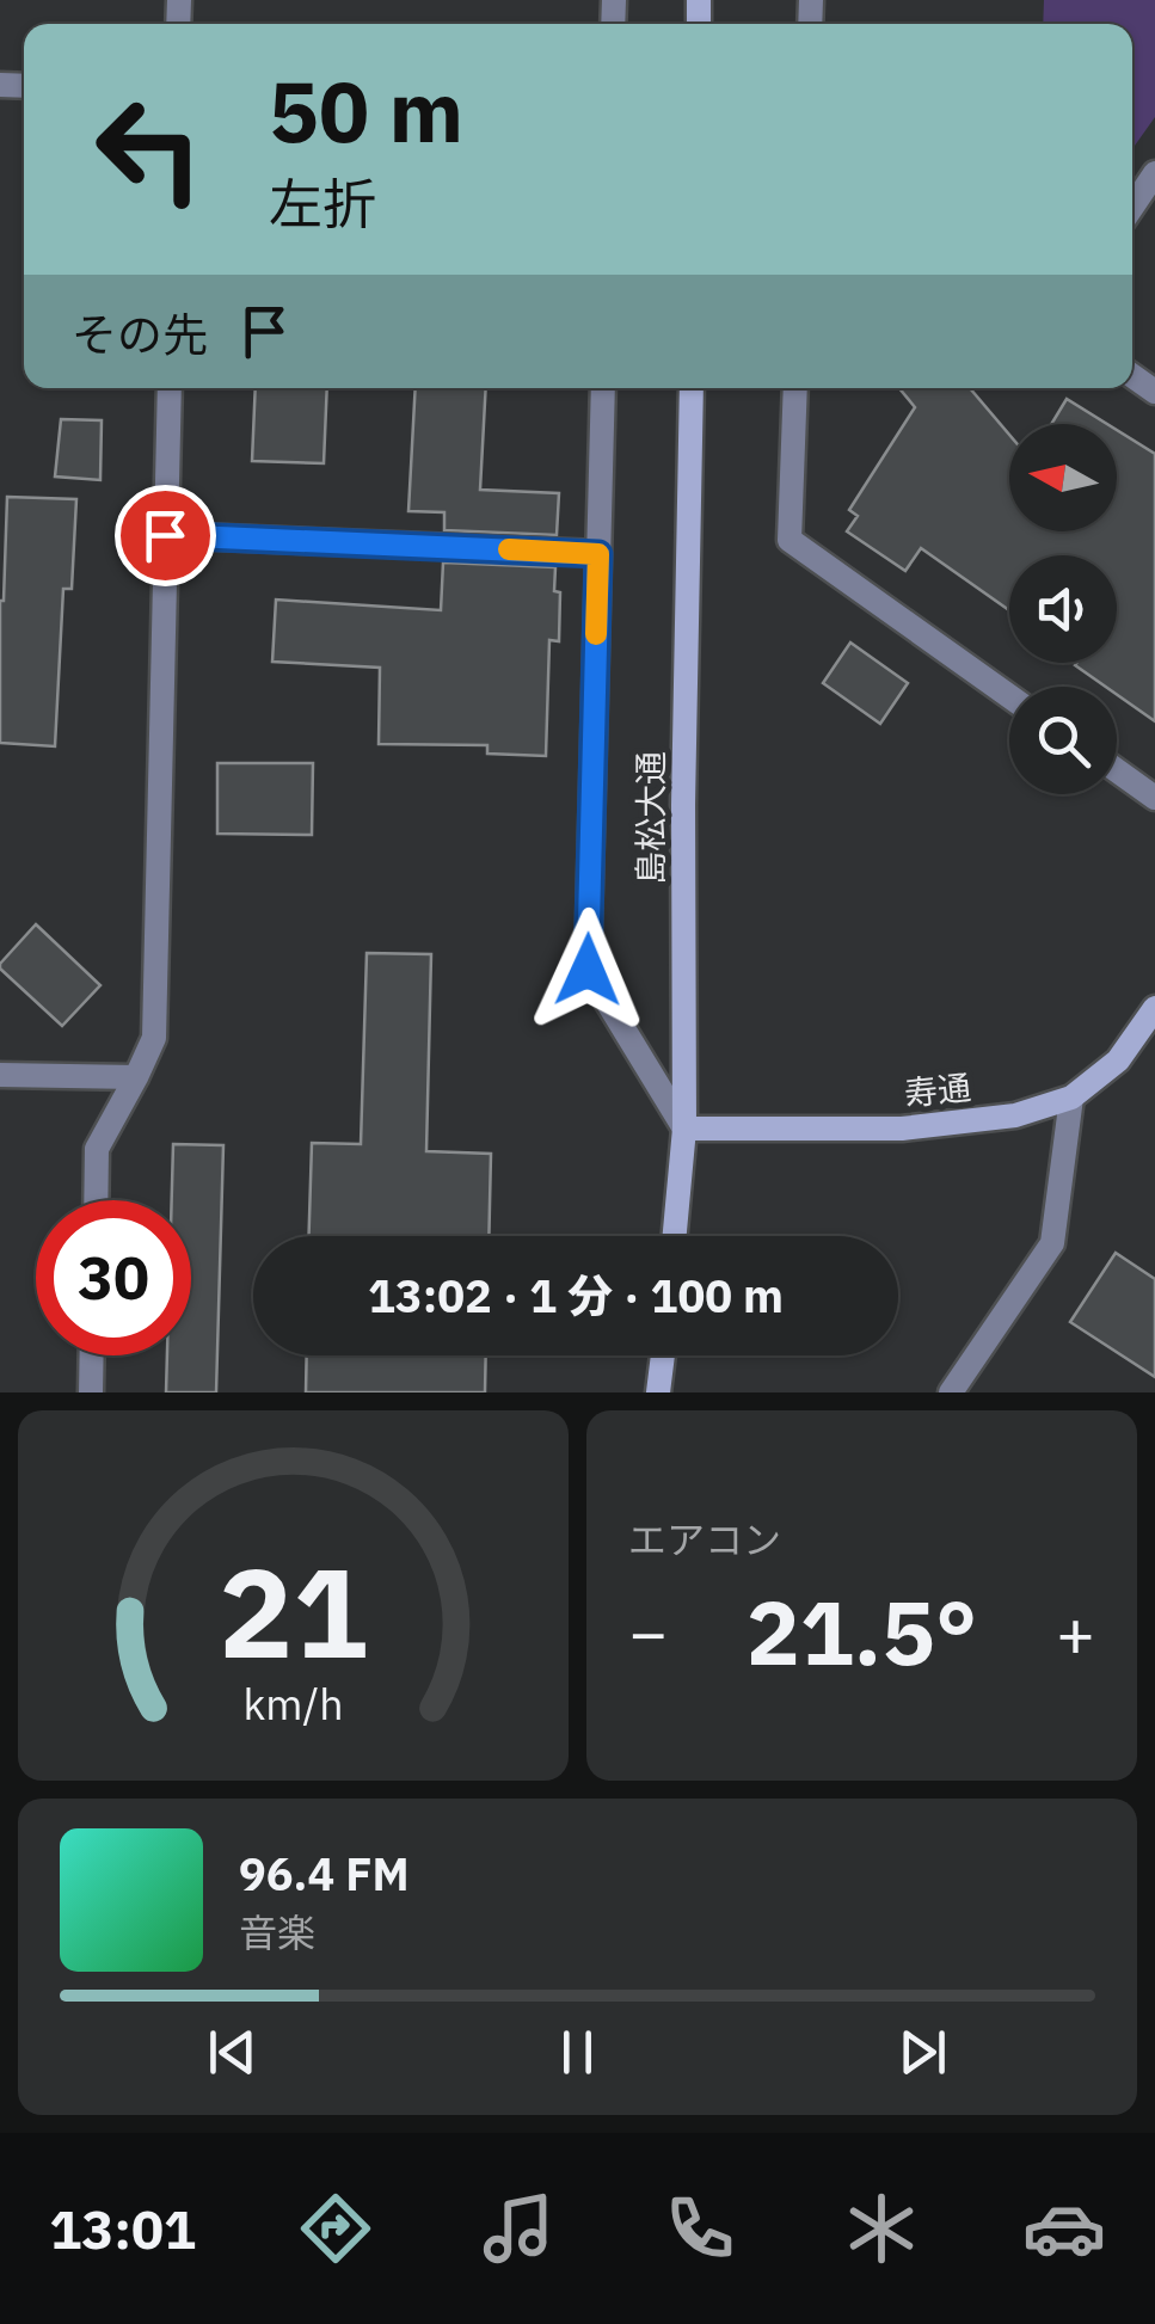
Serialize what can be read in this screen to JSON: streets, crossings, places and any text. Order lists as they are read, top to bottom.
{
  "streets": {
    "street": ["島松大通", "寿通"]
  },
  "crossings": [
    ["島松大通", "寿通"]
  ],
  "north": "left",
  "page": {
    "turn": ["50 m", "左折"],
    "then": "その先",
    "limit": "30",
    "trip": "13:02 · 1 分 · 100 m",
    "tile": "エアコン",
    "heat": ["−", "21.5°", "+"],
    "song": ["96.4 FM", "音楽"],
    "tabs": "13:01",
    "gauge": ["21", "km/h"]
  }
}
